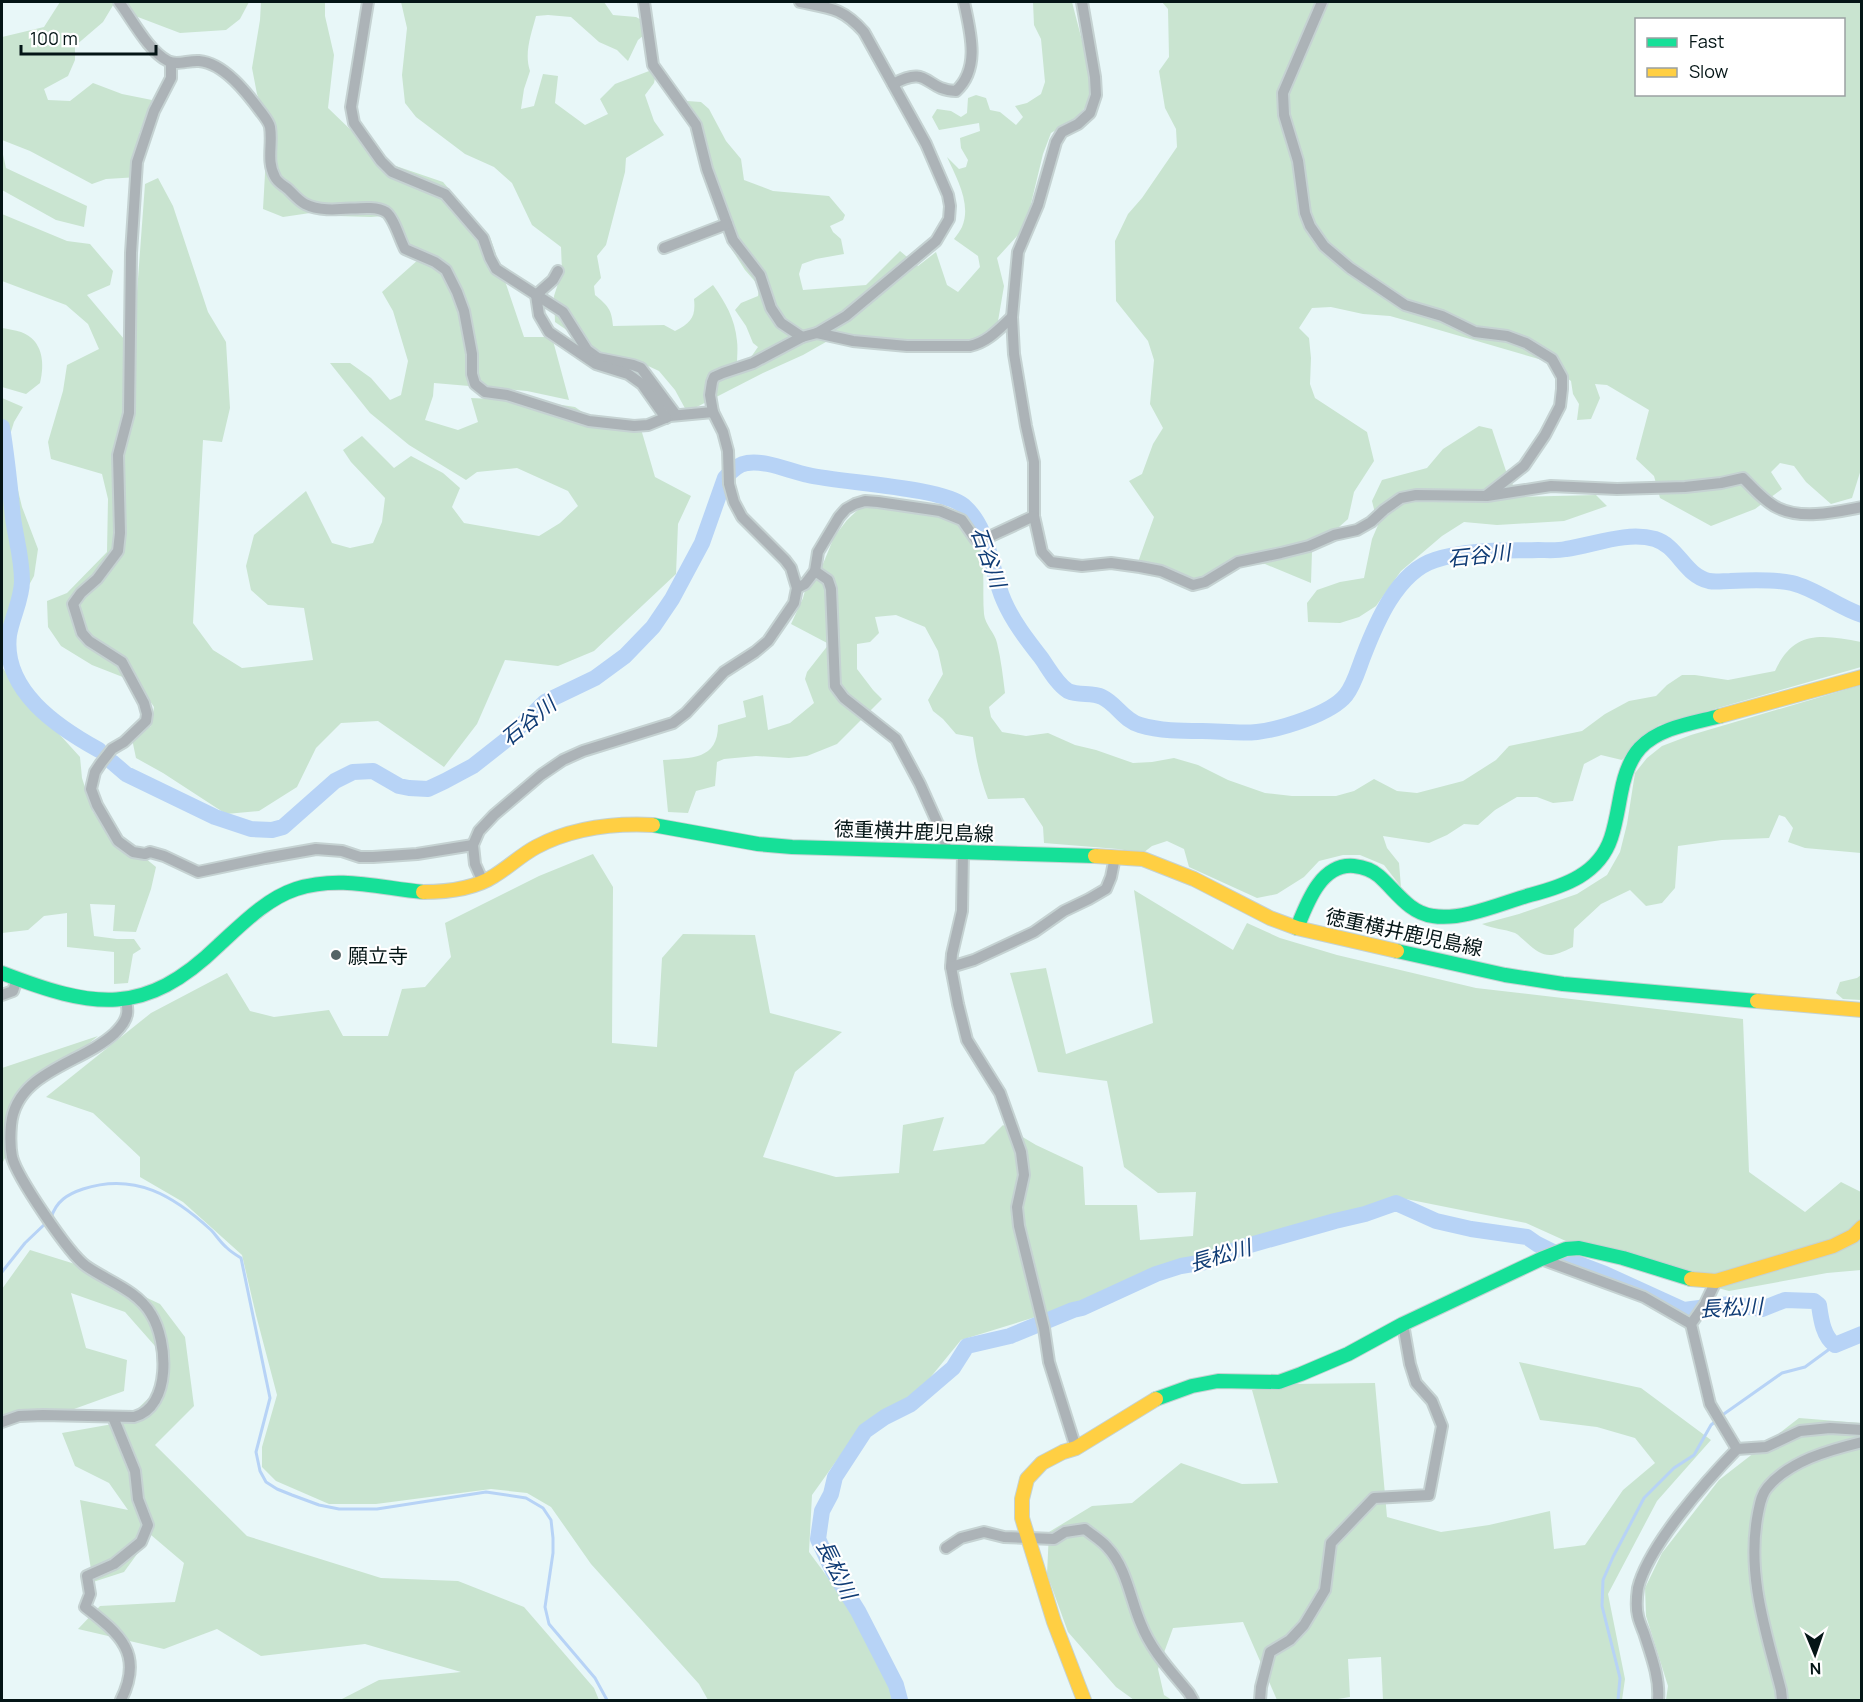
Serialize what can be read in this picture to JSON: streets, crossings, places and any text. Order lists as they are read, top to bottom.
{
  "streets": {
    "main road": ["徳重横井鹿児島線"]
  },
  "water": ["石谷川", "長松川"],
  "places": ["願立寺"],
  "legend": ["Fast", "Slow"],
  "scale_bar": "100 m",
  "north": "bottom"
}
